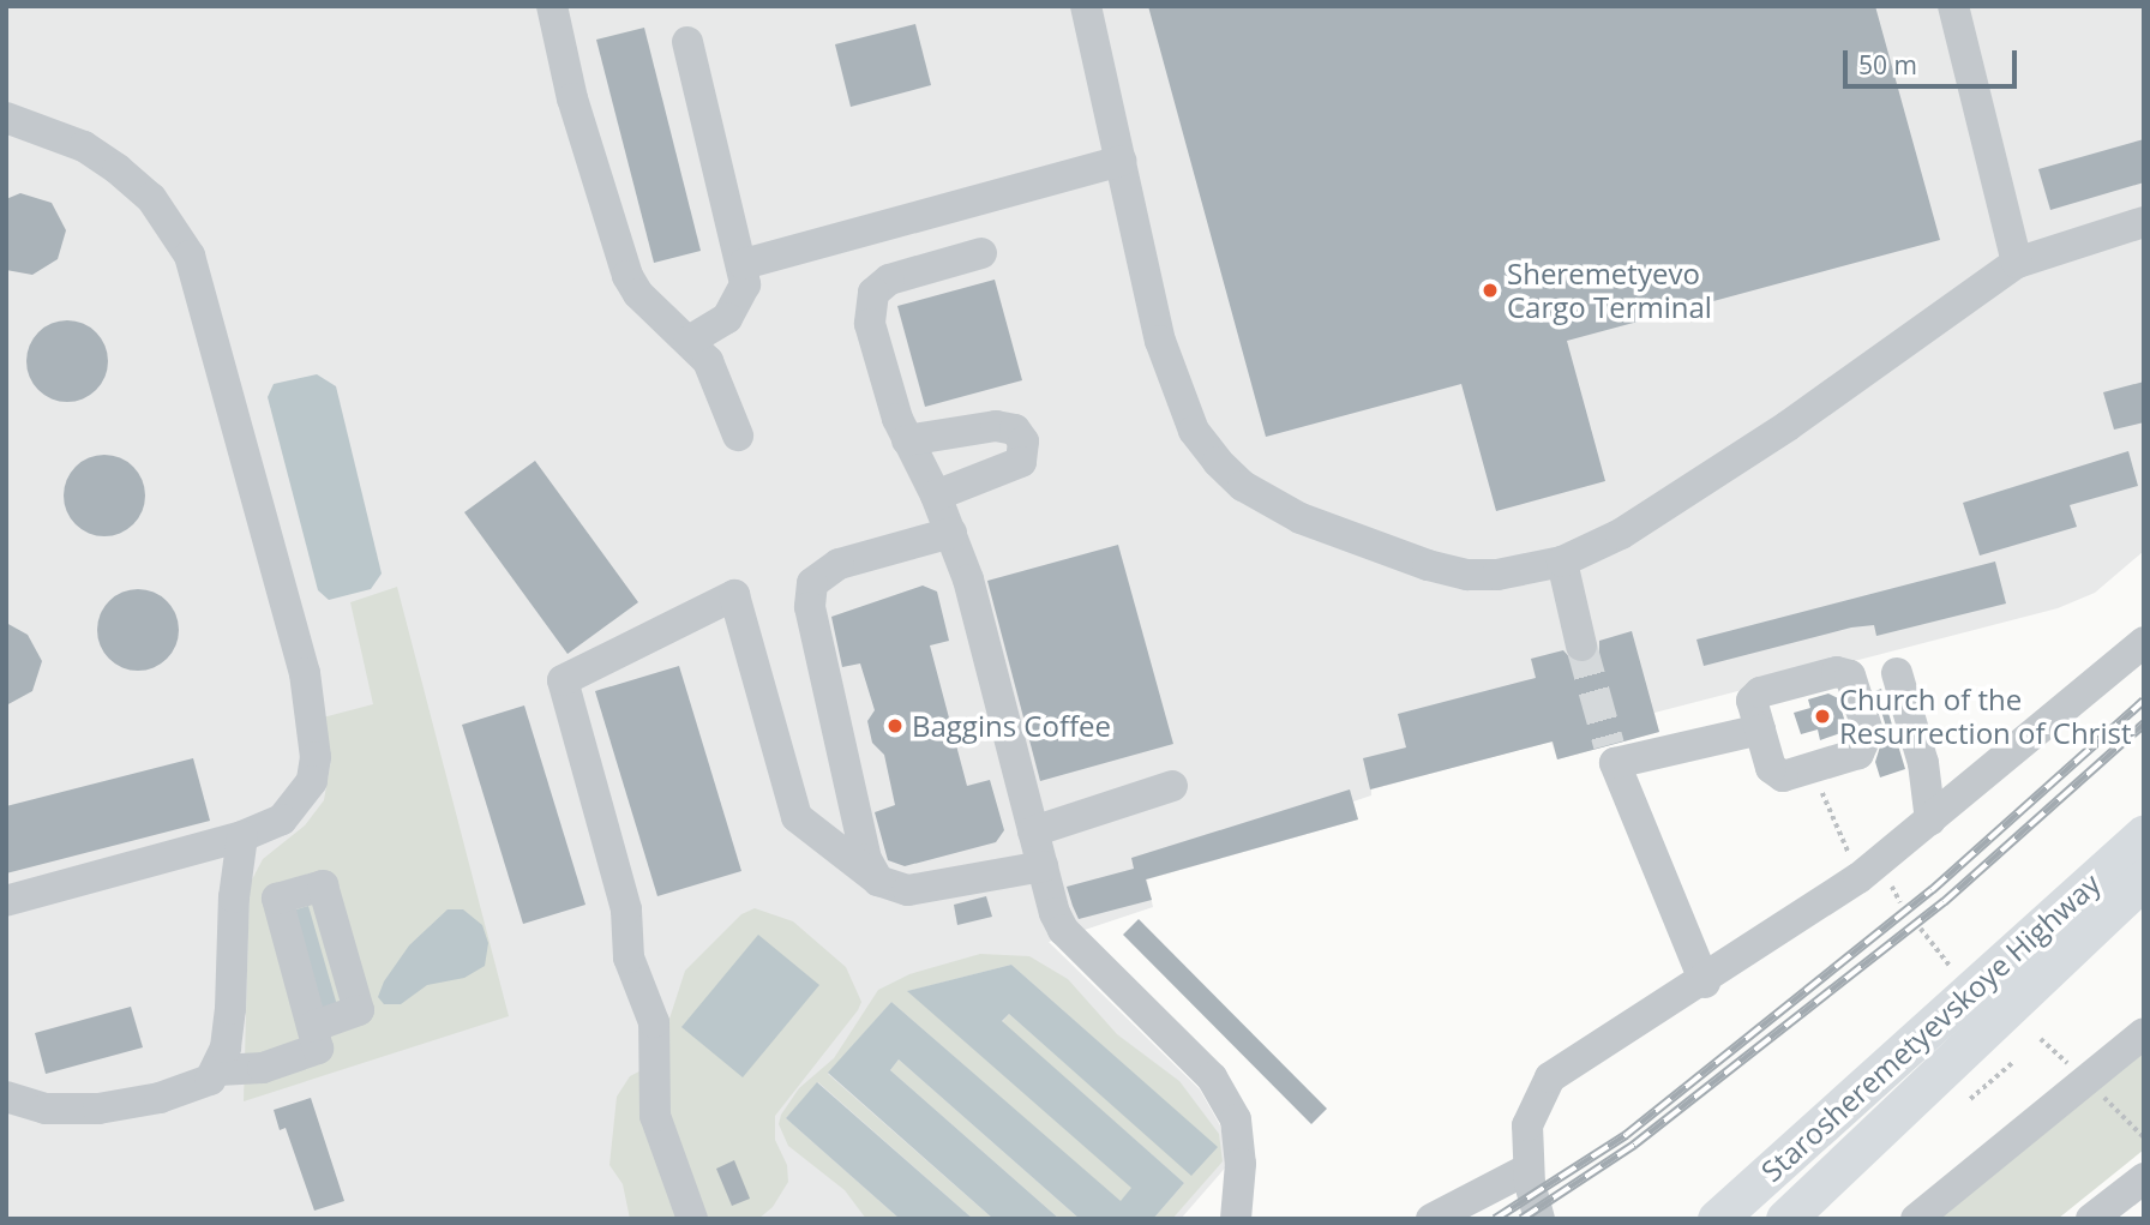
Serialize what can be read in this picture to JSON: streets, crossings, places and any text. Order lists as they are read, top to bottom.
{
  "streets": {
    "main road": ["Starosheremetyevskoye Highway"]
  },
  "places": ["Sheremetyevo Cargo Terminal", "Church of the Resurrection of Christ", "Baggins Coffee"],
  "scale_bar": "50 m"
}
